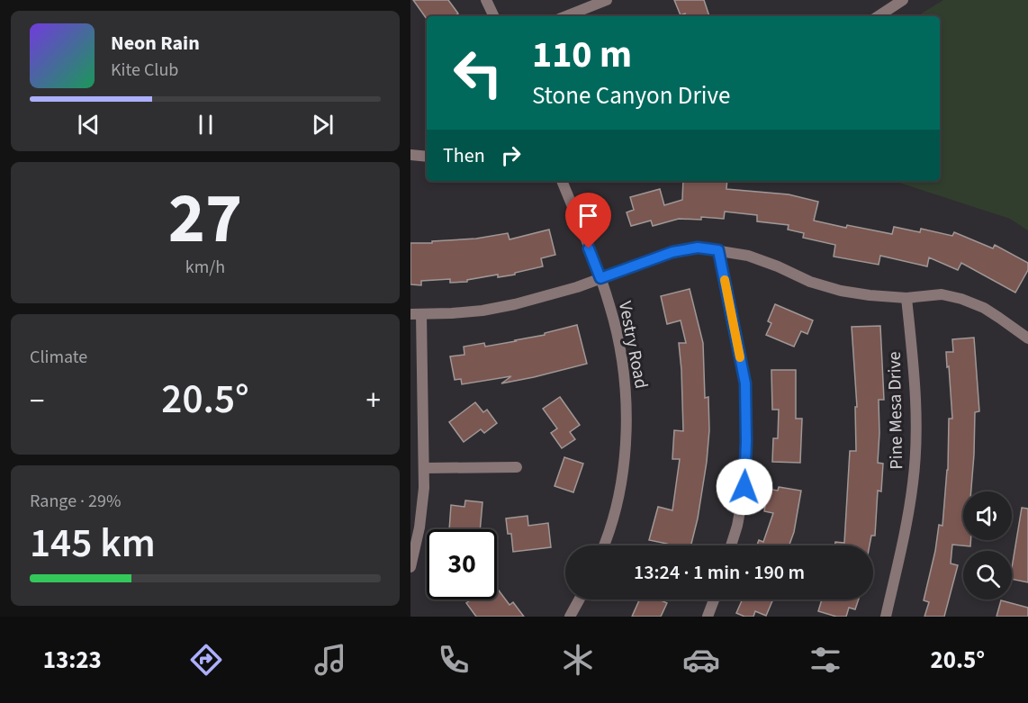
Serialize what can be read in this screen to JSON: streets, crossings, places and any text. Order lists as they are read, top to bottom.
{
  "streets": {
    "street": ["Vestry Road", "Pine Mesa Drive"]
  },
  "page": {
    "turn": ["110 m", "Stone Canyon Drive"],
    "song": ["Neon Rain", "Kite Club"],
    "then": "Then",
    "tile": [
      ["27", "km/h"],
      "Climate",
      ["Range · 29%", "145 km"]
    ],
    "heat": ["−", "20.5°", "+"],
    "limit": "30",
    "trip": "13:24 · 1 min · 190 m",
    "tabs": ["13:23", "20.5°"]
  }
}
